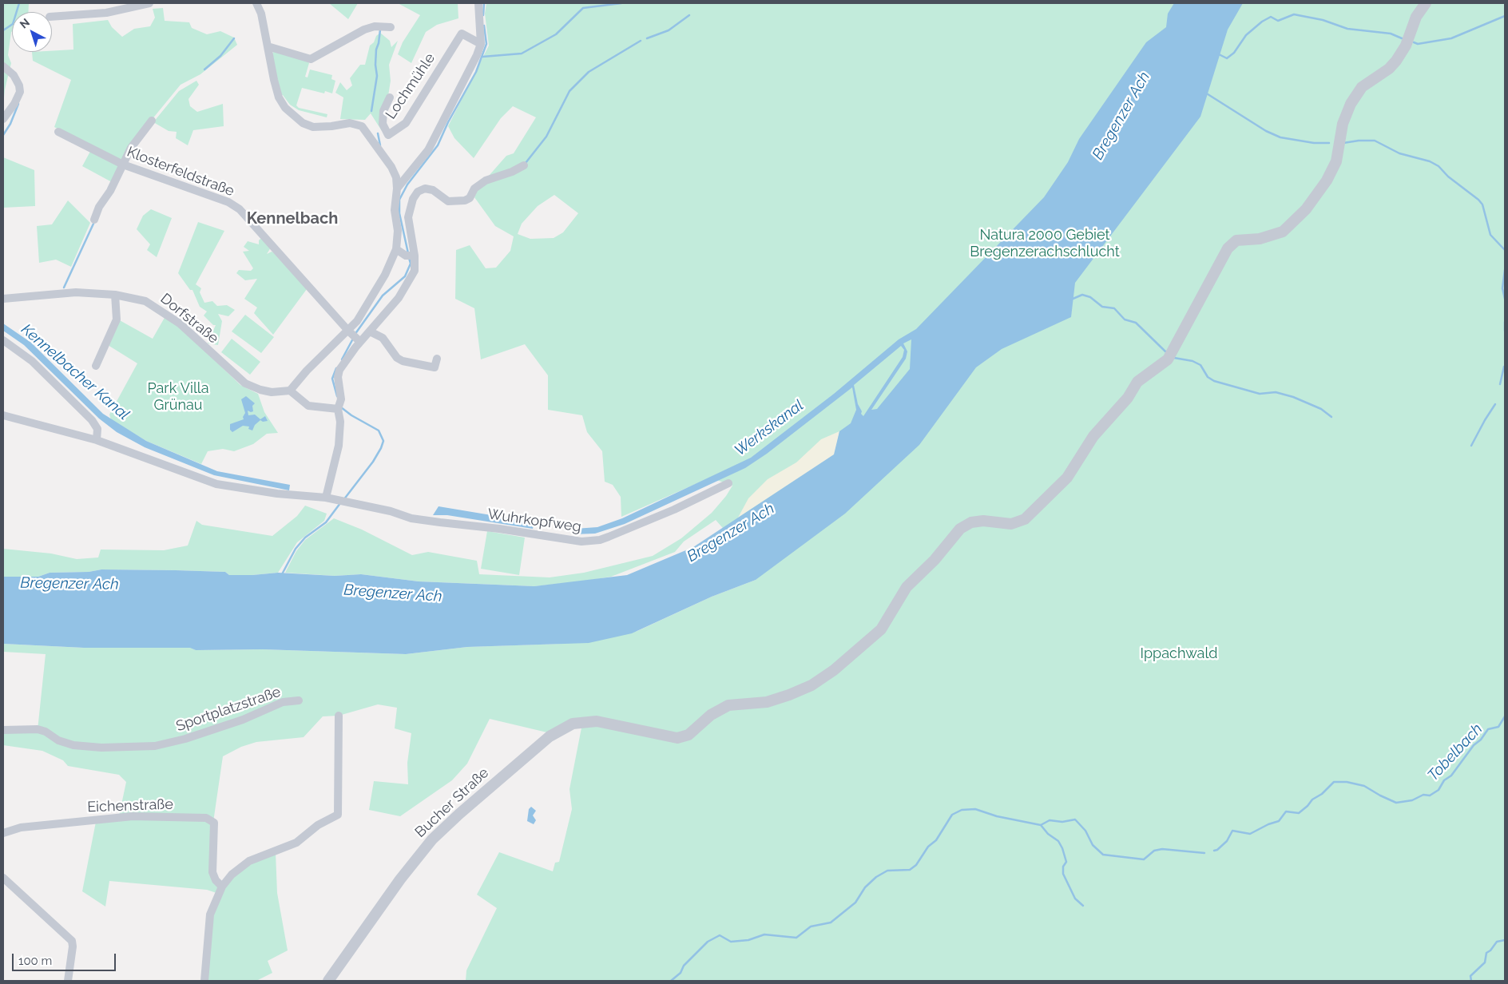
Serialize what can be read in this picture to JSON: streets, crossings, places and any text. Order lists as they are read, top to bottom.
{
  "streets": {
    "street": [
      "Lochmühle",
      "Klosterfeldstraße",
      "Dorfstraße",
      "Wuhrkopfweg",
      "Sportplatzstraße",
      "Bucher Straße",
      "Eichenstraße"
    ]
  },
  "districts": ["Kennelbach"],
  "water": [
    "Bregenzer Ach",
    "Kennelbacher Kanal",
    "Werkskanal",
    "Tobelbach"
  ],
  "parks": ["Natura 2000 Gebiet Bregenzerachschlucht", "Park Villa Grünau", "Ippachwald"],
  "scale_bar": "100 m",
  "north": "top left"
}
